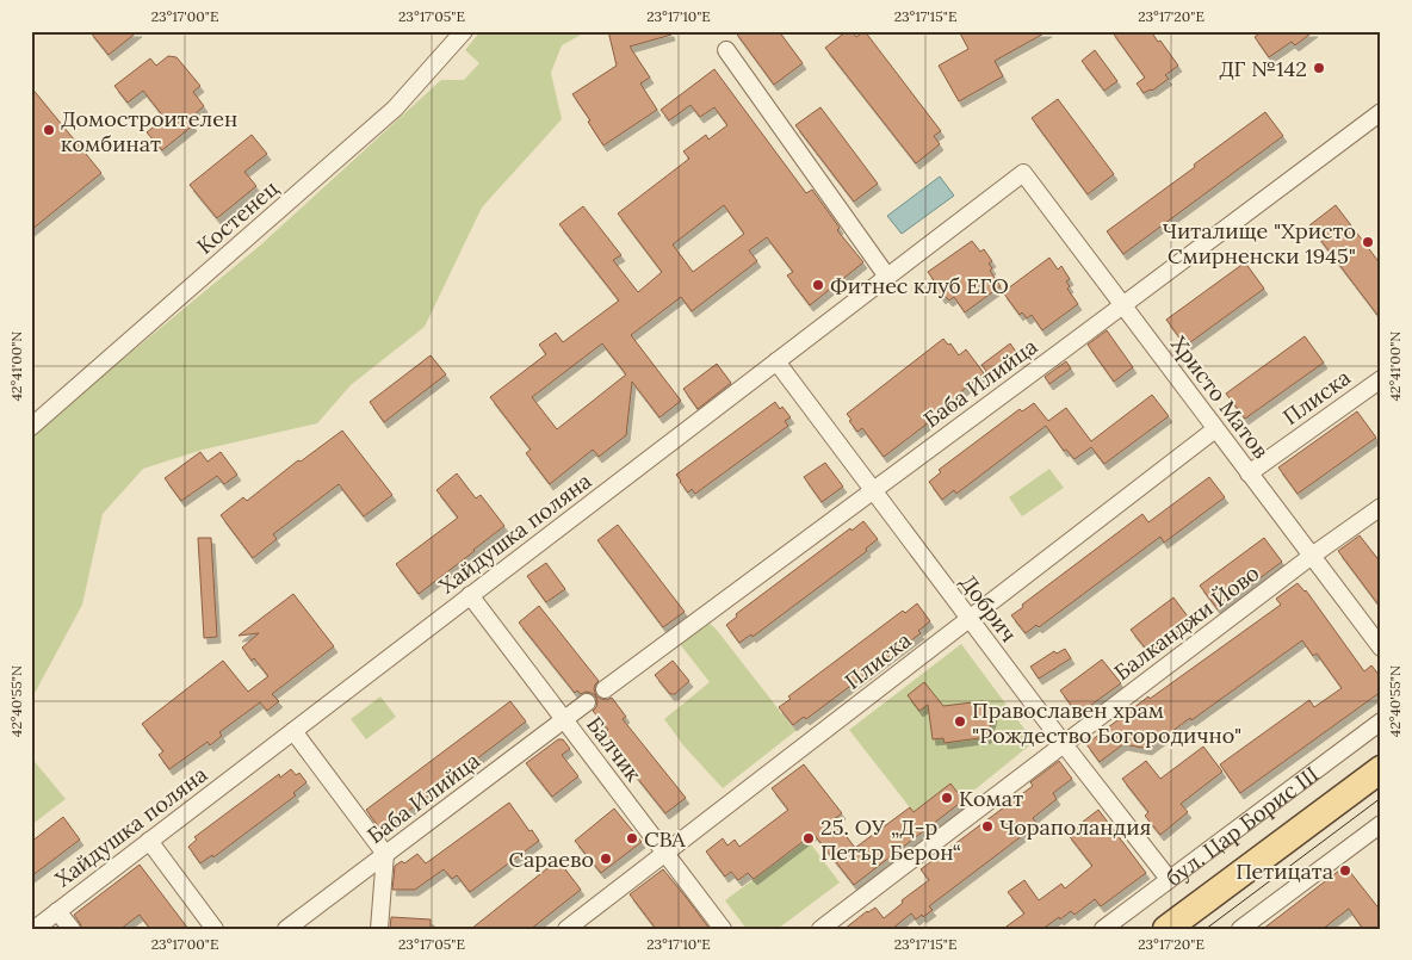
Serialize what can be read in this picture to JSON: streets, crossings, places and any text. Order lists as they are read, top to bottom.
{
  "streets": {
    "main road": ["бул. Цар Борис III"],
    "street": [
      "Костенец",
      "Баба Илийца",
      "Христо Матов",
      "Плиска",
      "Хайдушка поляна",
      "Добрич",
      "Балканджи Йово",
      "Балчик"
    ]
  },
  "crossings": [
    ["Баба Илийца", "Христо Матов"],
    ["Баба Илийца", "Добрич"],
    ["Баба Илийца", "Балчик"],
    ["Христо Матов", "Плиска"],
    ["Христо Матов", "Хайдушка поляна"],
    ["Христо Матов", "Балканджи Йово"],
    ["Плиска", "Добрич"],
    ["Плиска", "Балчик"],
    ["Хайдушка поляна", "Добрич"],
    ["Хайдушка поляна", "Балчик"],
    ["Добрич", "Балканджи Йово"],
    ["Добрич", "бул. Цар Борис III"]
  ],
  "places": [
    "ДГ №142",
    "Домостроителен комбинат",
    "Читалище \"Христо Смирненски 1945\"",
    "Фитнес клуб ЕГО",
    "Православен храм \"Рождество Богородично\"",
    "Комат",
    "Чораполандия",
    "CBA",
    "25. ОУ „Д-р Петър Берон“",
    "Сараево",
    "Петицата"
  ],
  "coordinates": [
    "23°17'00\"E",
    "23°17'05\"E",
    "23°17'10\"E",
    "23°17'15\"E",
    "23°17'20\"E",
    "42°41'00\"N",
    "42°40'55\"N"
  ]
}
